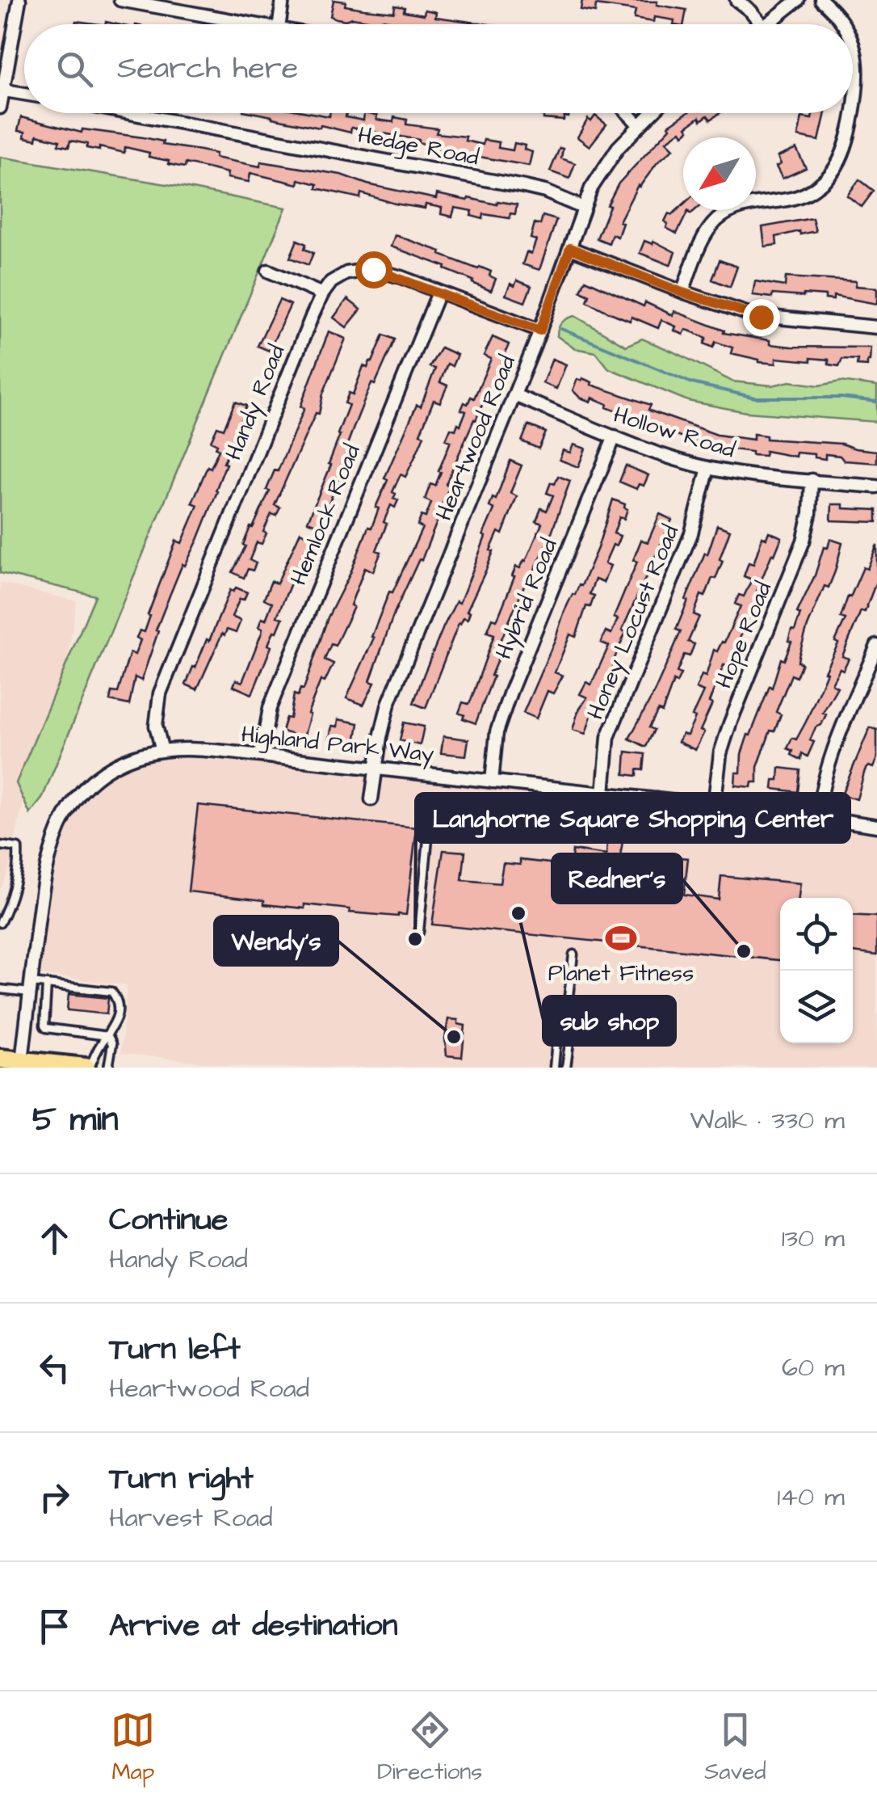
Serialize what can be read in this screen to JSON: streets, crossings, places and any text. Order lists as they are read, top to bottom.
{
  "streets": {
    "street": [
      "Hedge Road",
      "Handy Road",
      "Hollow Road",
      "Heartwood Road",
      "Hemlock Road",
      "Hybrid Road",
      "Honey Locust Road",
      "Hope Road",
      "Highland Park Way"
    ]
  },
  "crossings": [
    ["Hedge Road", "Heartwood Road"],
    ["Handy Road", "Highland Park Way"],
    ["Hollow Road", "Heartwood Road"],
    ["Hollow Road", "Hybrid Road"],
    ["Hollow Road", "Honey Locust Road"],
    ["Hollow Road", "Hope Road"],
    ["Heartwood Road", "Highland Park Way"],
    ["Hemlock Road", "Highland Park Way"],
    ["Hybrid Road", "Highland Park Way"],
    ["Honey Locust Road", "Highland Park Way"],
    ["Hope Road", "Highland Park Way"]
  ],
  "places": {
    "other": [
      "sub shop",
      "Langhorne Square Shopping Center",
      "Redner's",
      "Wendy's"
    ],
    "sports": ["Planet Fitness"]
  },
  "north": "bottom left",
  "page": {
    "search": "Search here",
    "heading": ["5 min", "Walk · 330 m"],
    "list": [
      ["Continue", "Handy Road", "130 m"],
      ["Turn left", "Heartwood Road", "60 m"],
      ["Turn right", "Harvest Road", "140 m"],
      "Arrive at destination"
    ],
    "nav": ["Map", "Directions", "Saved"]
  }
}
